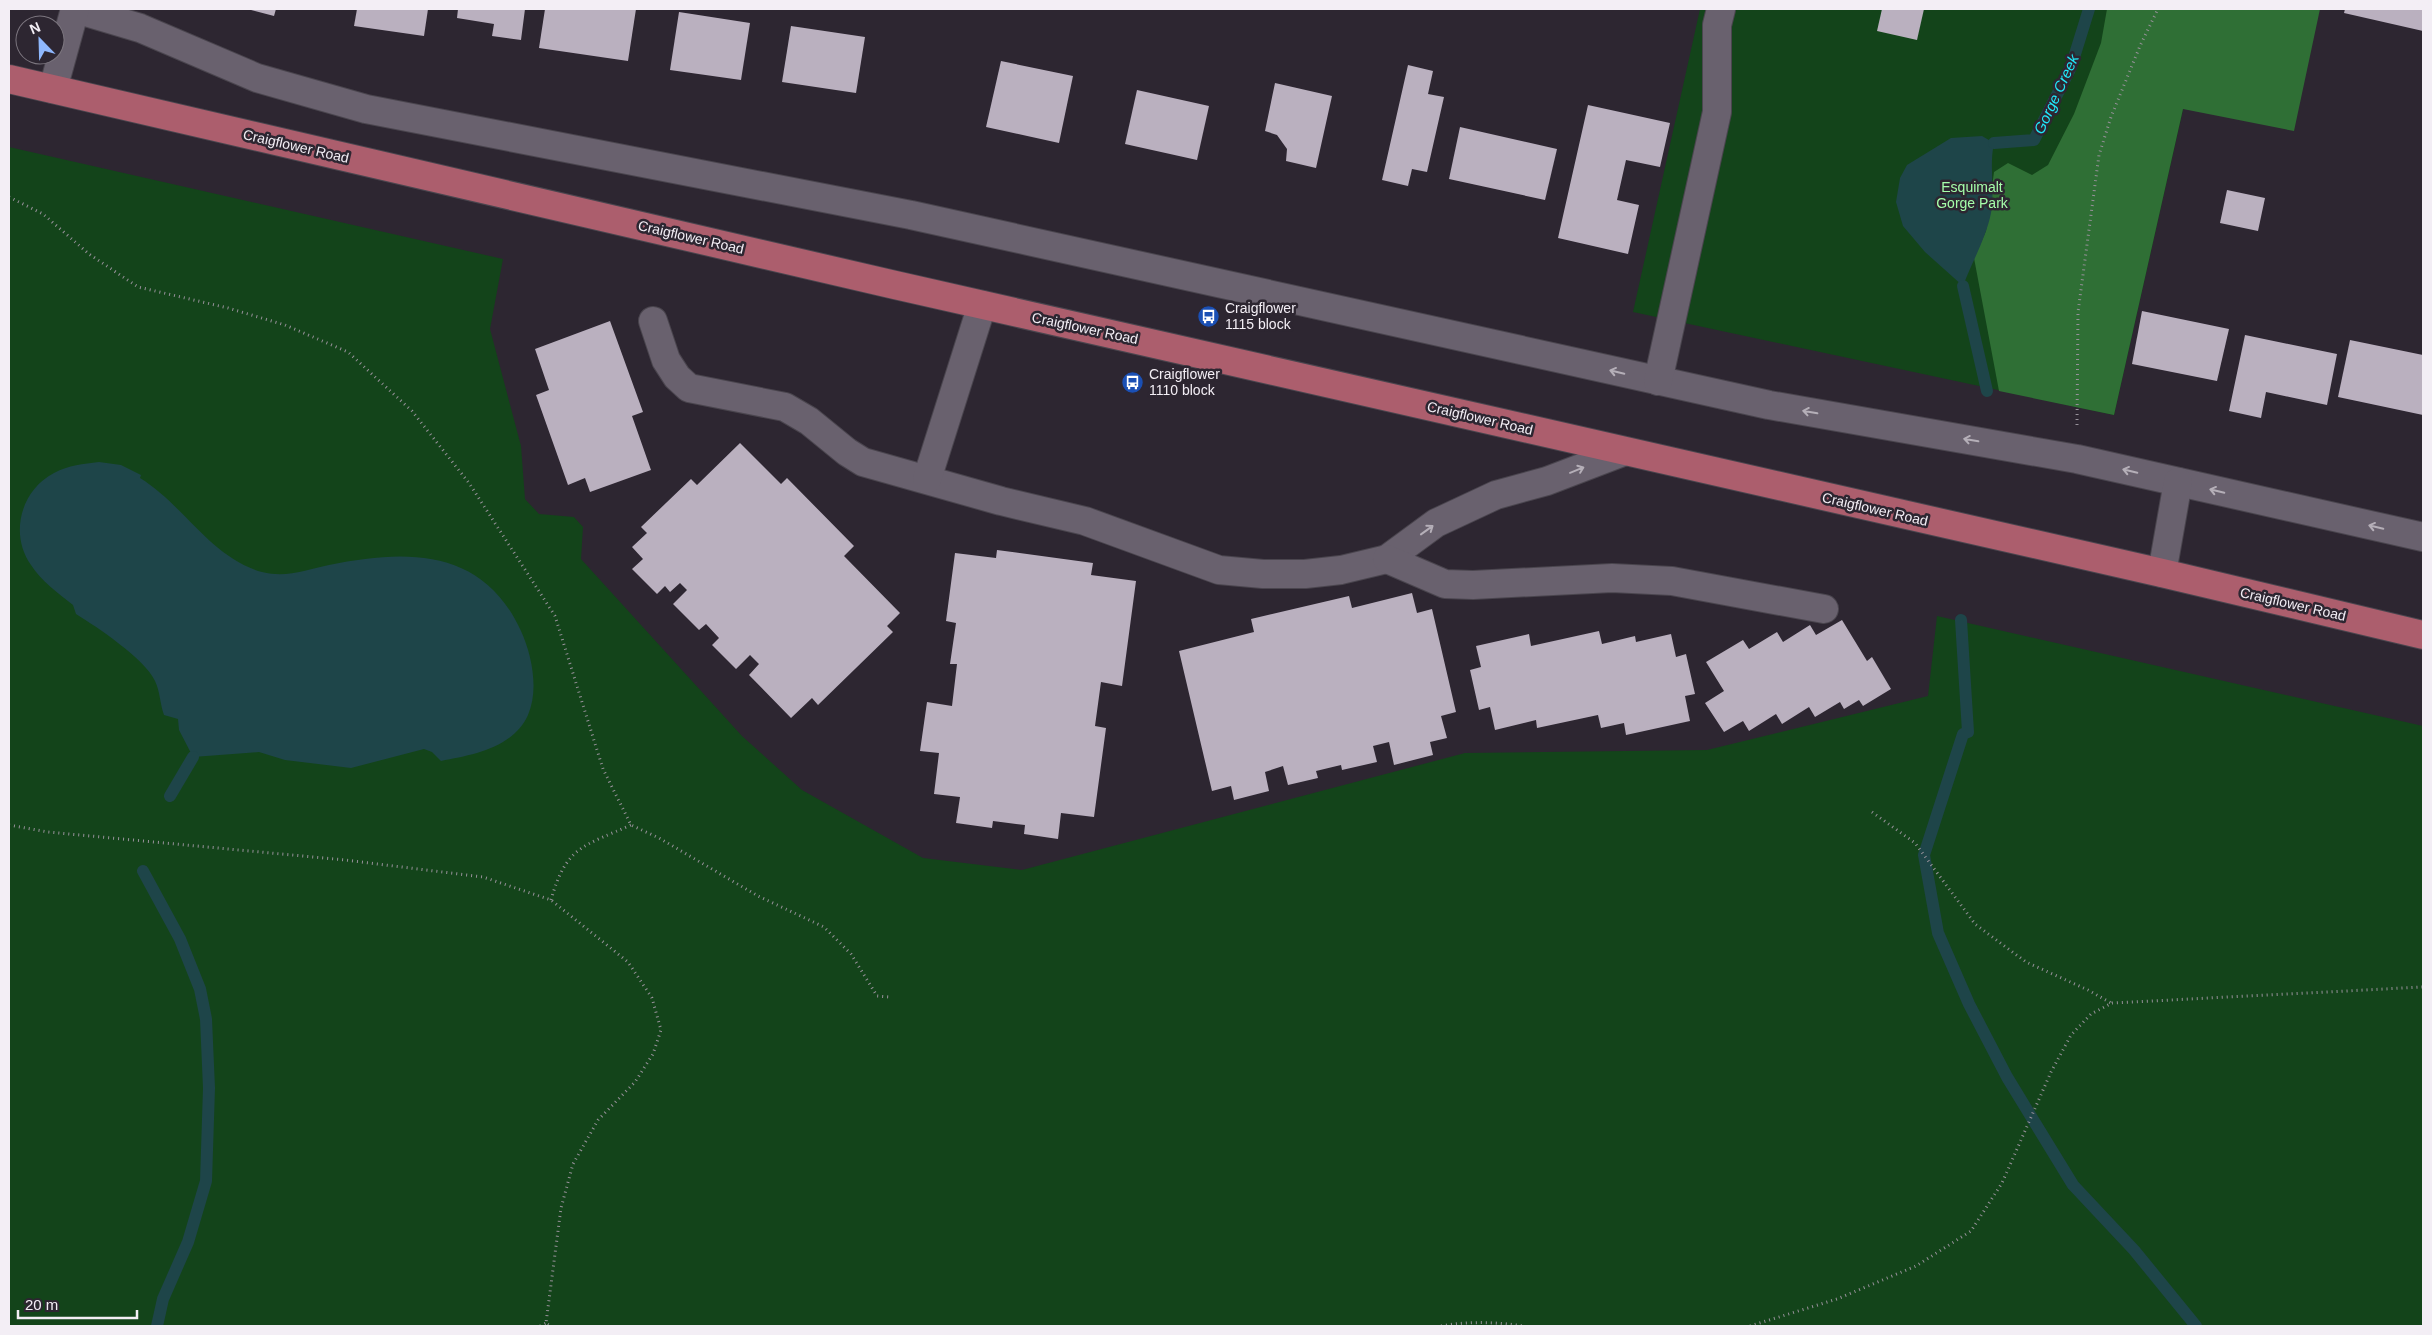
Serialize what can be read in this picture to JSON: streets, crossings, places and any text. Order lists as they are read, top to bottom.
{
  "streets": {
    "main road": ["Craigflower Road"]
  },
  "water": ["Gorge Creek"],
  "parks": ["Esquimalt Gorge Park"],
  "places": {
    "bus stop": ["Craigflower 1115 block", "Craigflower 1110 block"]
  },
  "scale_bar": "20 m",
  "north": "top left"
}
